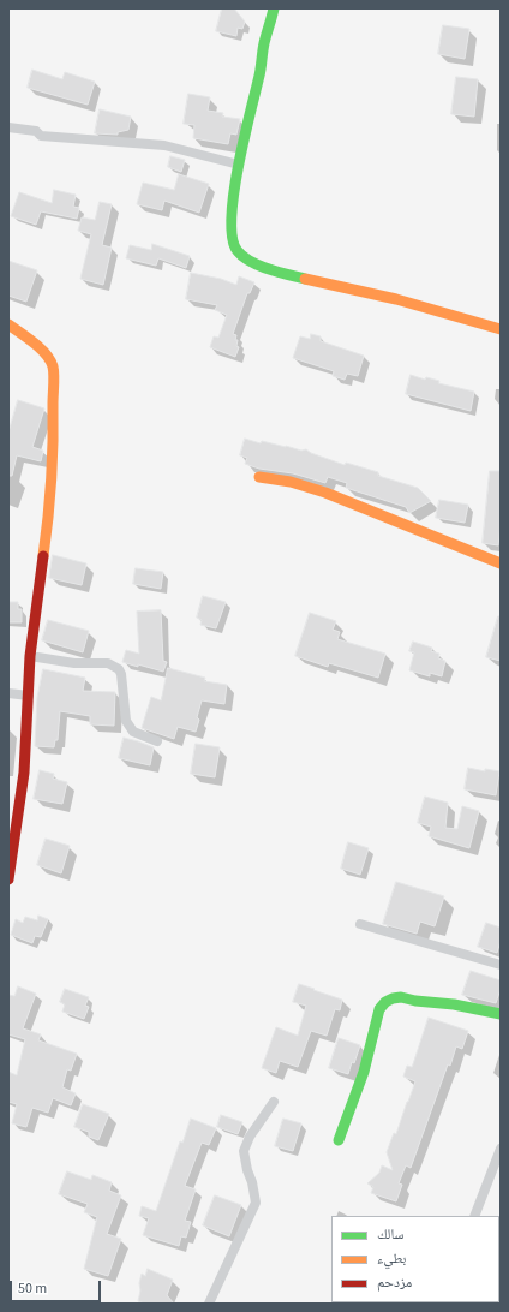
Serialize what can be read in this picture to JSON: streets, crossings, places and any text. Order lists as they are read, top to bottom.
{
  "legend": ["سالك", "بطيء", "مزدحم"],
  "scale_bar": "50 m"
}
